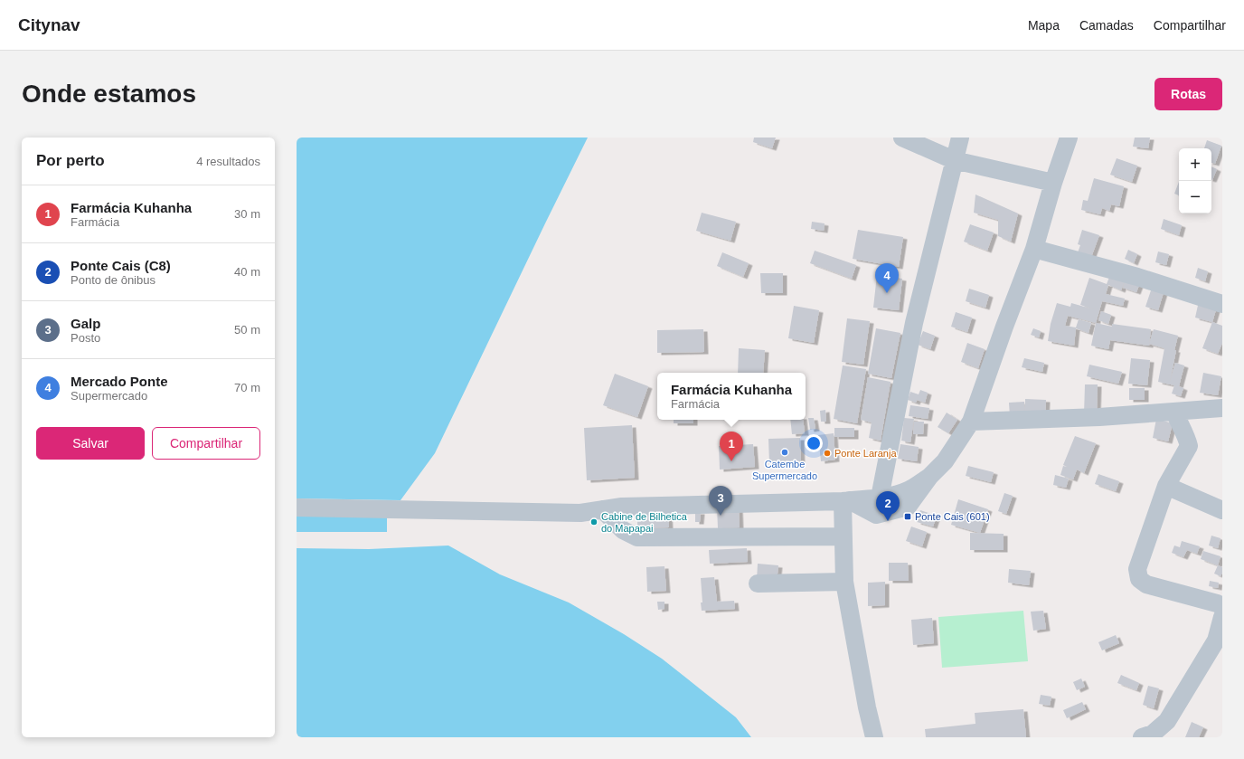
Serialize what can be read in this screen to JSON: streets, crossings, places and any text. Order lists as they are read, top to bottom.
{
  "places": {
    "other": ["Catembe Supermercado", "Ponte Laranja", "Cabine de Bilhetica do Mapapai"],
    "transit": ["Ponte Cais (601)"]
  },
  "page": {
    "header": "Citynav",
    "nav": ["Mapa", "Camadas", "Compartilhar"],
    "buttons": [
      "Rotas",
      ["Salvar", "Compartilhar"]
    ],
    "title": "Onde estamos",
    "heading": ["Por perto", "4 resultados"],
    "map_buttons": ["+", "−"],
    "list": [
      {
        "mark": "1",
        "name": "Farmácia Kuhanha",
        "note": "Farmácia",
        "value": "30 m"
      },
      {
        "mark": "2",
        "name": "Ponte Cais (C8)",
        "note": "Ponto de ônibus",
        "value": "40 m"
      },
      {
        "mark": "3",
        "name": "Galp",
        "note": "Posto",
        "value": "50 m"
      },
      {
        "mark": "4",
        "name": "Mercado Ponte",
        "note": "Supermercado",
        "value": "70 m"
      }
    ],
    "pins": [
      "4",
      "1",
      "3",
      "2"
    ],
    "popup": ["Farmácia Kuhanha", "Farmácia"]
  }
}
